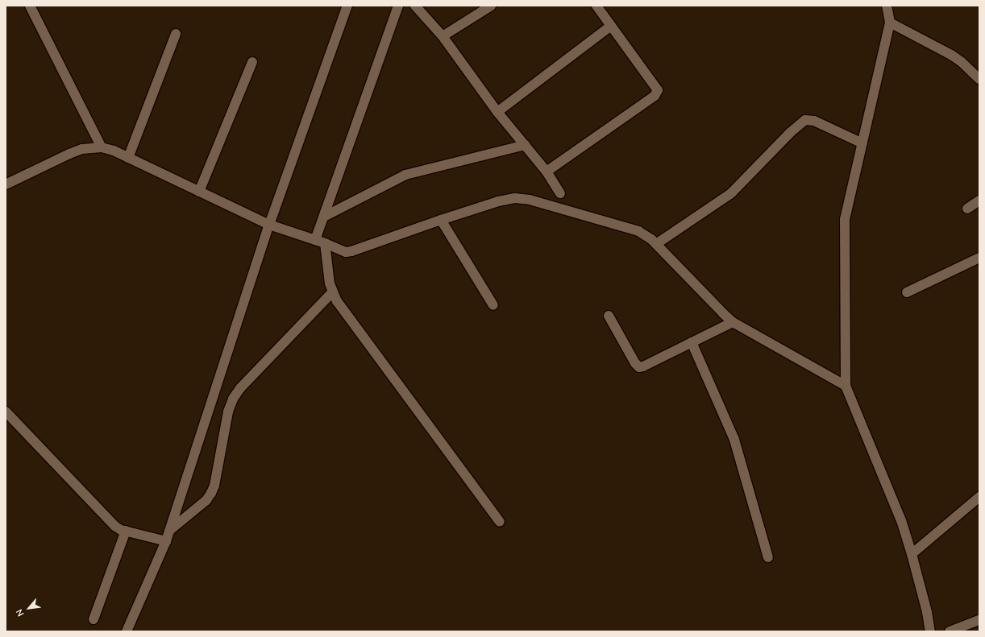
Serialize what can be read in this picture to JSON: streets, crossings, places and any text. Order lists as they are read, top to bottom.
{
  "north": "bottom left"
}
